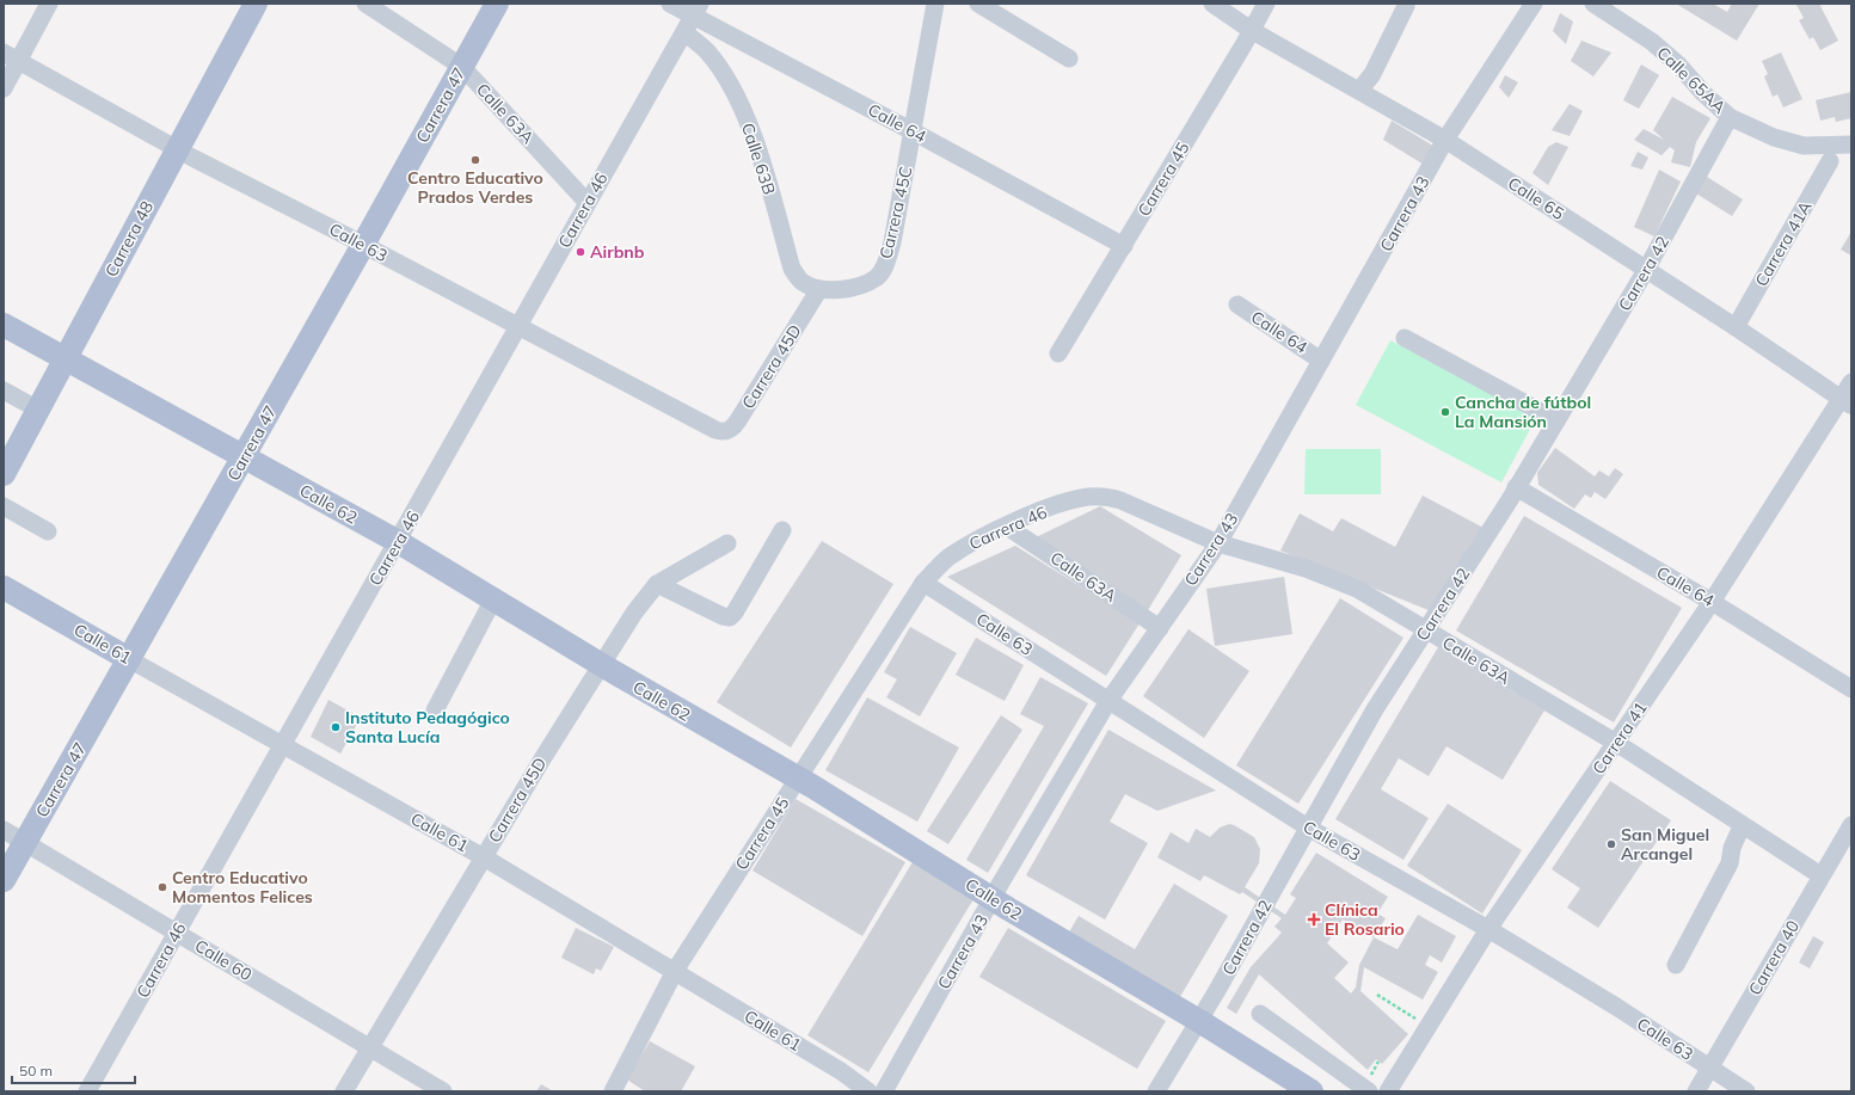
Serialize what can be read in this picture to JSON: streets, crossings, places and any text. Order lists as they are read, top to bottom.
{
  "streets": {
    "main road": [
      "Carrera 47",
      "Carrera 48",
      "Calle 62",
      "Calle 61"
    ],
    "street": [
      "Calle 65AA",
      "Calle 63A",
      "Calle 64",
      "Calle 63B",
      "Carrera 45",
      "Calle 65",
      "Carrera 46",
      "Carrera 45C",
      "Carrera 43",
      "Calle 63",
      "Carrera 41A",
      "Carrera 42",
      "Carrera 45D",
      "Carrera 41",
      "Carrera 40",
      "Calle 60"
    ]
  },
  "crossings": [
    ["Calle 65AA", "Carrera 42"],
    ["Carrera 47", "Calle 63A"],
    ["Carrera 47", "Calle 63"],
    ["Carrera 47", "Calle 62"],
    ["Carrera 47", "Calle 61"],
    ["Carrera 47", "Calle 60"],
    ["Calle 63A", "Carrera 46"],
    ["Calle 63A", "Carrera 43"],
    ["Calle 63A", "Carrera 42"],
    ["Calle 63A", "Carrera 41"],
    ["Calle 63A", "Carrera 40"],
    ["Calle 64", "Calle 63B"],
    ["Calle 64", "Carrera 45"],
    ["Calle 64", "Carrera 46"],
    ["Calle 64", "Carrera 45C"],
    ["Calle 64", "Carrera 43"],
    ["Calle 64", "Carrera 42"],
    ["Calle 64", "Carrera 41"],
    ["Calle 63B", "Carrera 46"],
    ["Calle 63B", "Carrera 45C"],
    ["Calle 63B", "Carrera 45D"],
    ["Carrera 45", "Calle 65"],
    ["Carrera 45", "Carrera 46"],
    ["Carrera 45", "Calle 63"],
    ["Carrera 45", "Calle 62"],
    ["Carrera 45", "Calle 61"],
    ["Calle 65", "Carrera 43"],
    ["Calle 65", "Carrera 41A"],
    ["Calle 65", "Carrera 42"],
    ["Calle 65", "Carrera 41"],
    ["Carrera 46", "Calle 63"],
    ["Carrera 46", "Calle 62"],
    ["Carrera 46", "Calle 61"],
    ["Carrera 46", "Calle 60"],
    ["Carrera 45C", "Carrera 45D"],
    ["Carrera 43", "Calle 63"],
    ["Carrera 43", "Calle 62"],
    ["Carrera 48", "Calle 63"],
    ["Carrera 48", "Calle 62"],
    ["Calle 63", "Carrera 42"],
    ["Calle 63", "Carrera 45D"],
    ["Calle 63", "Carrera 41"],
    ["Calle 63", "Carrera 40"],
    ["Carrera 42", "Calle 62"],
    ["Carrera 45D", "Calle 62"],
    ["Carrera 45D", "Calle 61"],
    ["Carrera 45D", "Calle 60"]
  ],
  "places": {
    "other": [
      "Centro Educativo Prados Verdes",
      "Airbnb",
      "Cancha de fútbol La Mansión",
      "Instituto Pedagógico Santa Lucía",
      "San Miguel Arcangel",
      "Centro Educativo Momentos Felices"
    ],
    "health": ["Clínica El Rosario"]
  },
  "scale_bar": "50 m"
}
